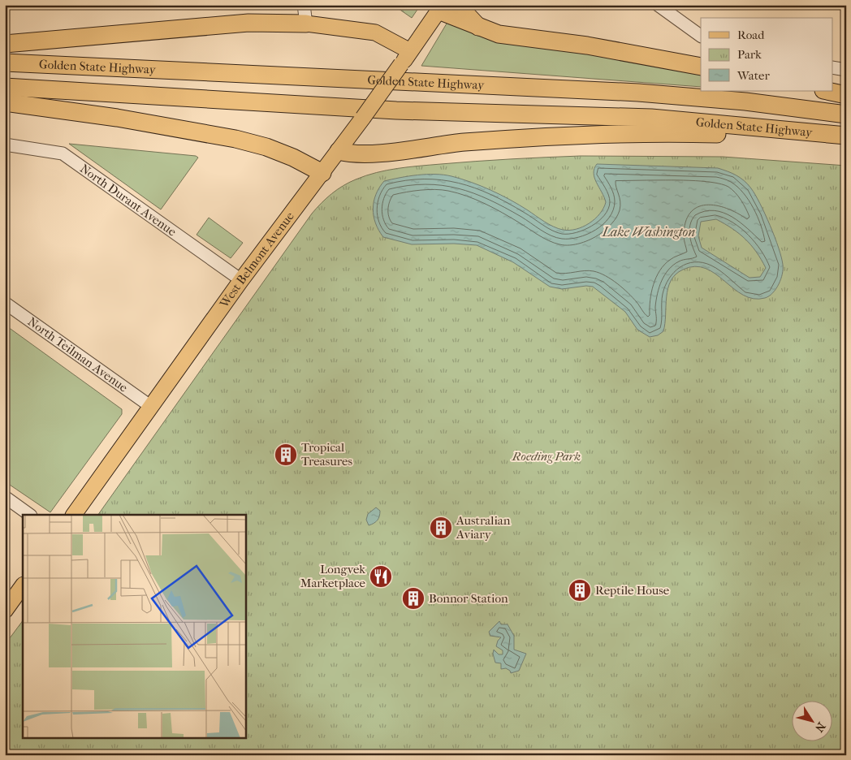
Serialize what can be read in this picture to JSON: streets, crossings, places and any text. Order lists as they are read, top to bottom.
{
  "streets": {
    "highway": ["Golden State Highway"],
    "main road": ["West Belmont Avenue"],
    "street": ["North Durant Avenue", "North Teilman Avenue"]
  },
  "crossings": [
    ["North Durant Avenue", "West Belmont Avenue"],
    ["West Belmont Avenue", "North Teilman Avenue"]
  ],
  "water": ["Lake Washington"],
  "parks": ["Roeding Park"],
  "places": {
    "building": [
      "Tropical Treasures",
      "Australian Aviary",
      "Reptile House",
      "Bonnor Station"
    ],
    "restaurant": ["Longvek Marketplace"]
  },
  "legend": ["Road", "Park", "Water"],
  "north": "bottom right"
}
